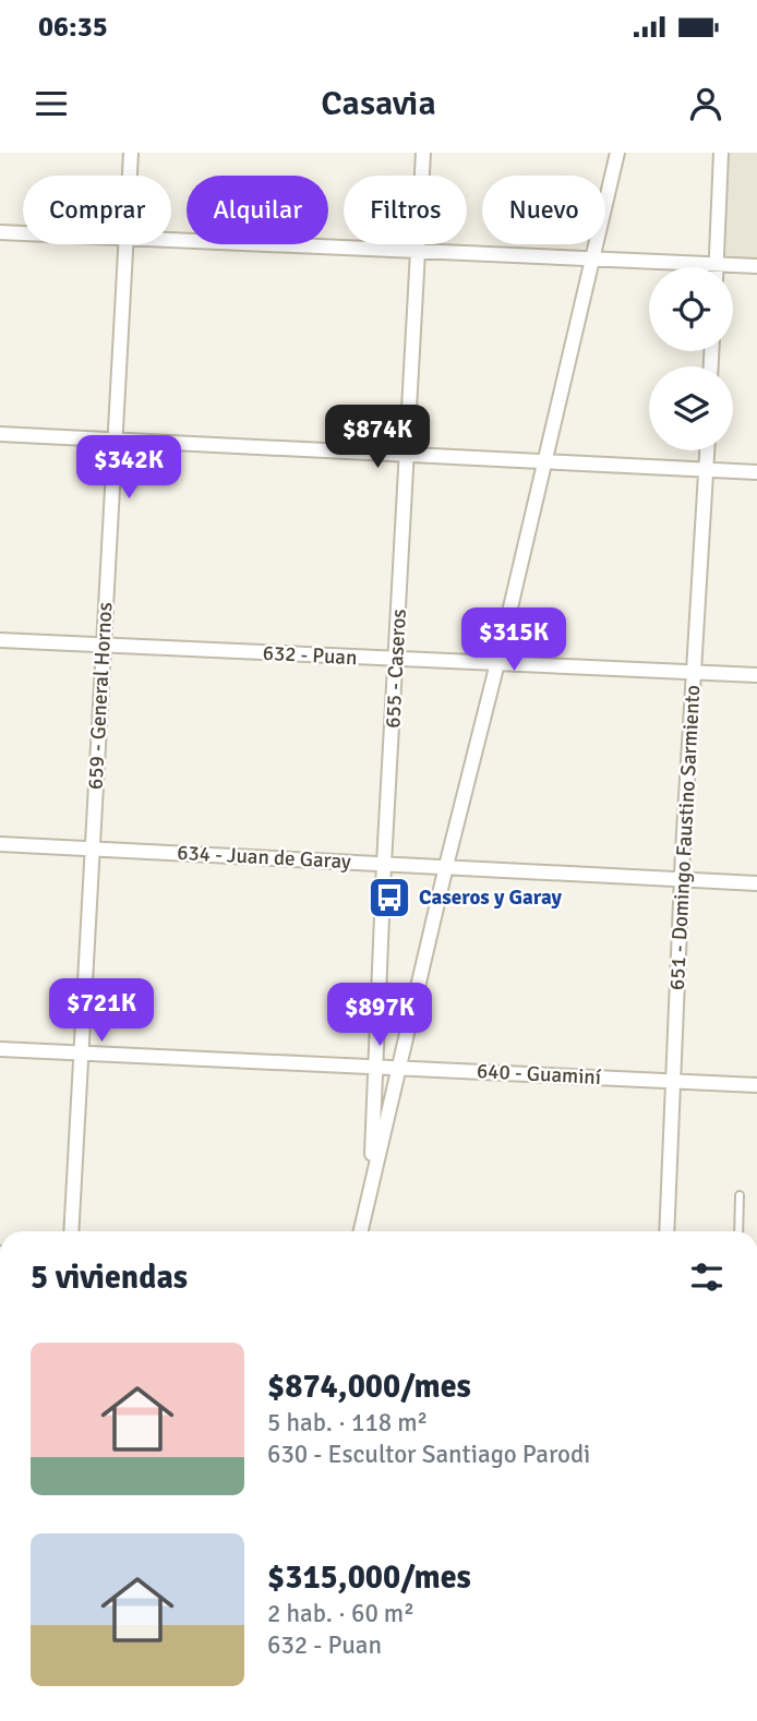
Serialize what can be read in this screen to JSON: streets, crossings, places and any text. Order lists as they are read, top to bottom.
{
  "streets": {
    "street": [
      "632 - Puan",
      "655 - Caseros",
      "659 - General Hornos",
      "651 - Domingo Faustino Sarmiento",
      "634 - Juan de Garay",
      "640 - Guaminí"
    ]
  },
  "crossings": [
    ["632 - Puan", "655 - Caseros"],
    ["632 - Puan", "659 - General Hornos"],
    ["632 - Puan", "651 - Domingo Faustino Sarmiento"],
    ["655 - Caseros", "634 - Juan de Garay"],
    ["655 - Caseros", "640 - Guaminí"],
    ["659 - General Hornos", "634 - Juan de Garay"],
    ["659 - General Hornos", "640 - Guaminí"],
    ["651 - Domingo Faustino Sarmiento", "634 - Juan de Garay"],
    ["651 - Domingo Faustino Sarmiento", "640 - Guaminí"]
  ],
  "places": {
    "bus stop": ["Caseros y Garay"]
  },
  "page": {
    "status": "06:35",
    "header": "Casavia",
    "chip": [
      "Comprar",
      "Alquilar",
      "Filtros",
      "Nuevo"
    ],
    "price": [
      "$874K",
      "$342K",
      "$315K",
      "$721K",
      "$897K"
    ],
    "heading": "5 viviendas",
    "list": [
      {
        "name": "$874,000/mes",
        "note": "5 hab. · 118 m² · 630 - Escultor Santiago Parodi"
      },
      {
        "name": "$315,000/mes",
        "note": "2 hab. · 60 m² · 632 - Puan"
      }
    ]
  }
}
